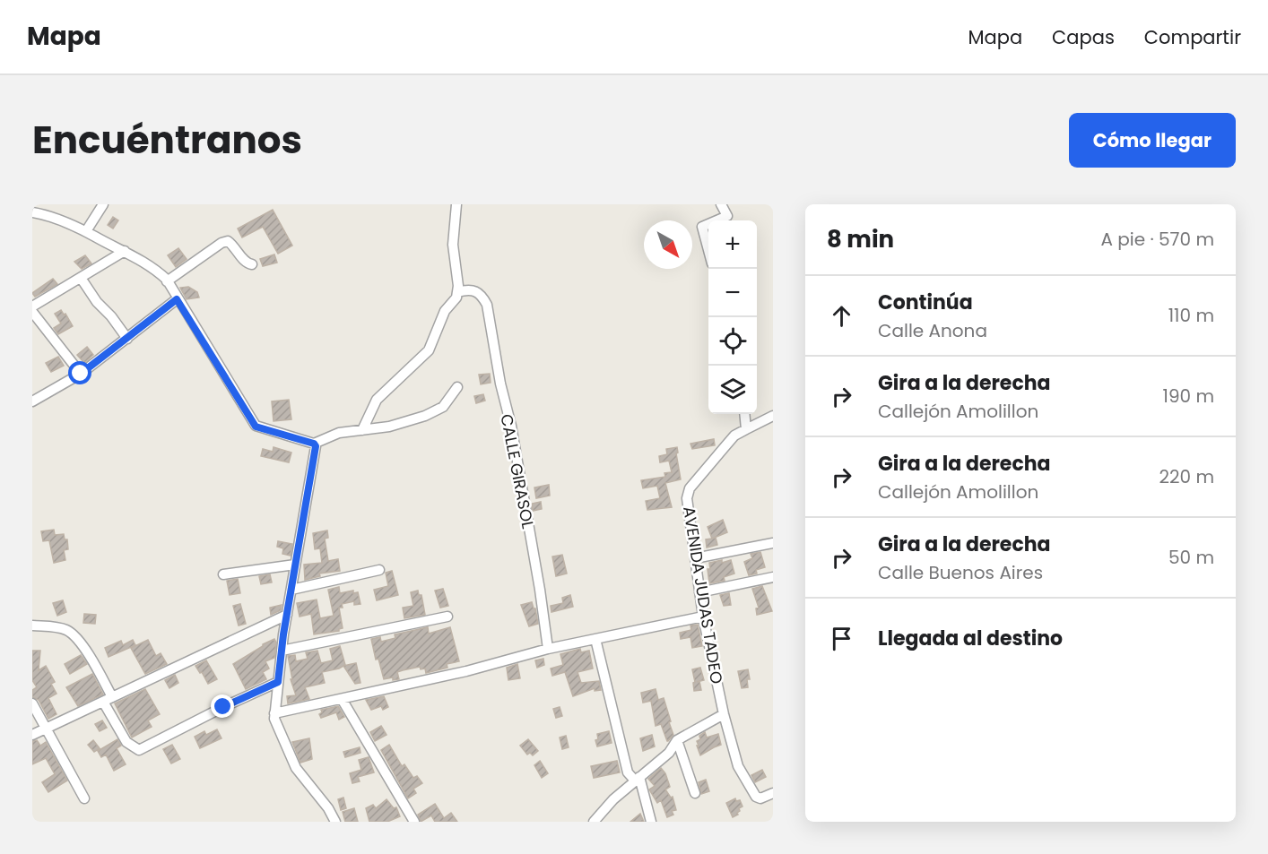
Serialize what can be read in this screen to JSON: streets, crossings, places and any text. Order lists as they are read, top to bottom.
{
  "streets": {
    "street": ["CALLE GIRASOL", "AVENIDA JUDAS TADEO"]
  },
  "north": "bottom right",
  "page": {
    "header": "Mapa",
    "nav": ["Mapa", "Capas", "Compartir"],
    "title": "Encuéntranos",
    "buttons": "Cómo llegar",
    "heading": ["8 min", "A pie · 570 m"],
    "map_buttons": ["+", "−"],
    "list": [
      ["Continúa", "Calle Anona", "110 m"],
      ["Gira a la derecha", "Callejón Amolillon", "190 m"],
      ["Gira a la derecha", "Callejón Amolillon", "220 m"],
      ["Gira a la derecha", "Calle Buenos Aires", "50 m"],
      "Llegada al destino"
    ]
  }
}
